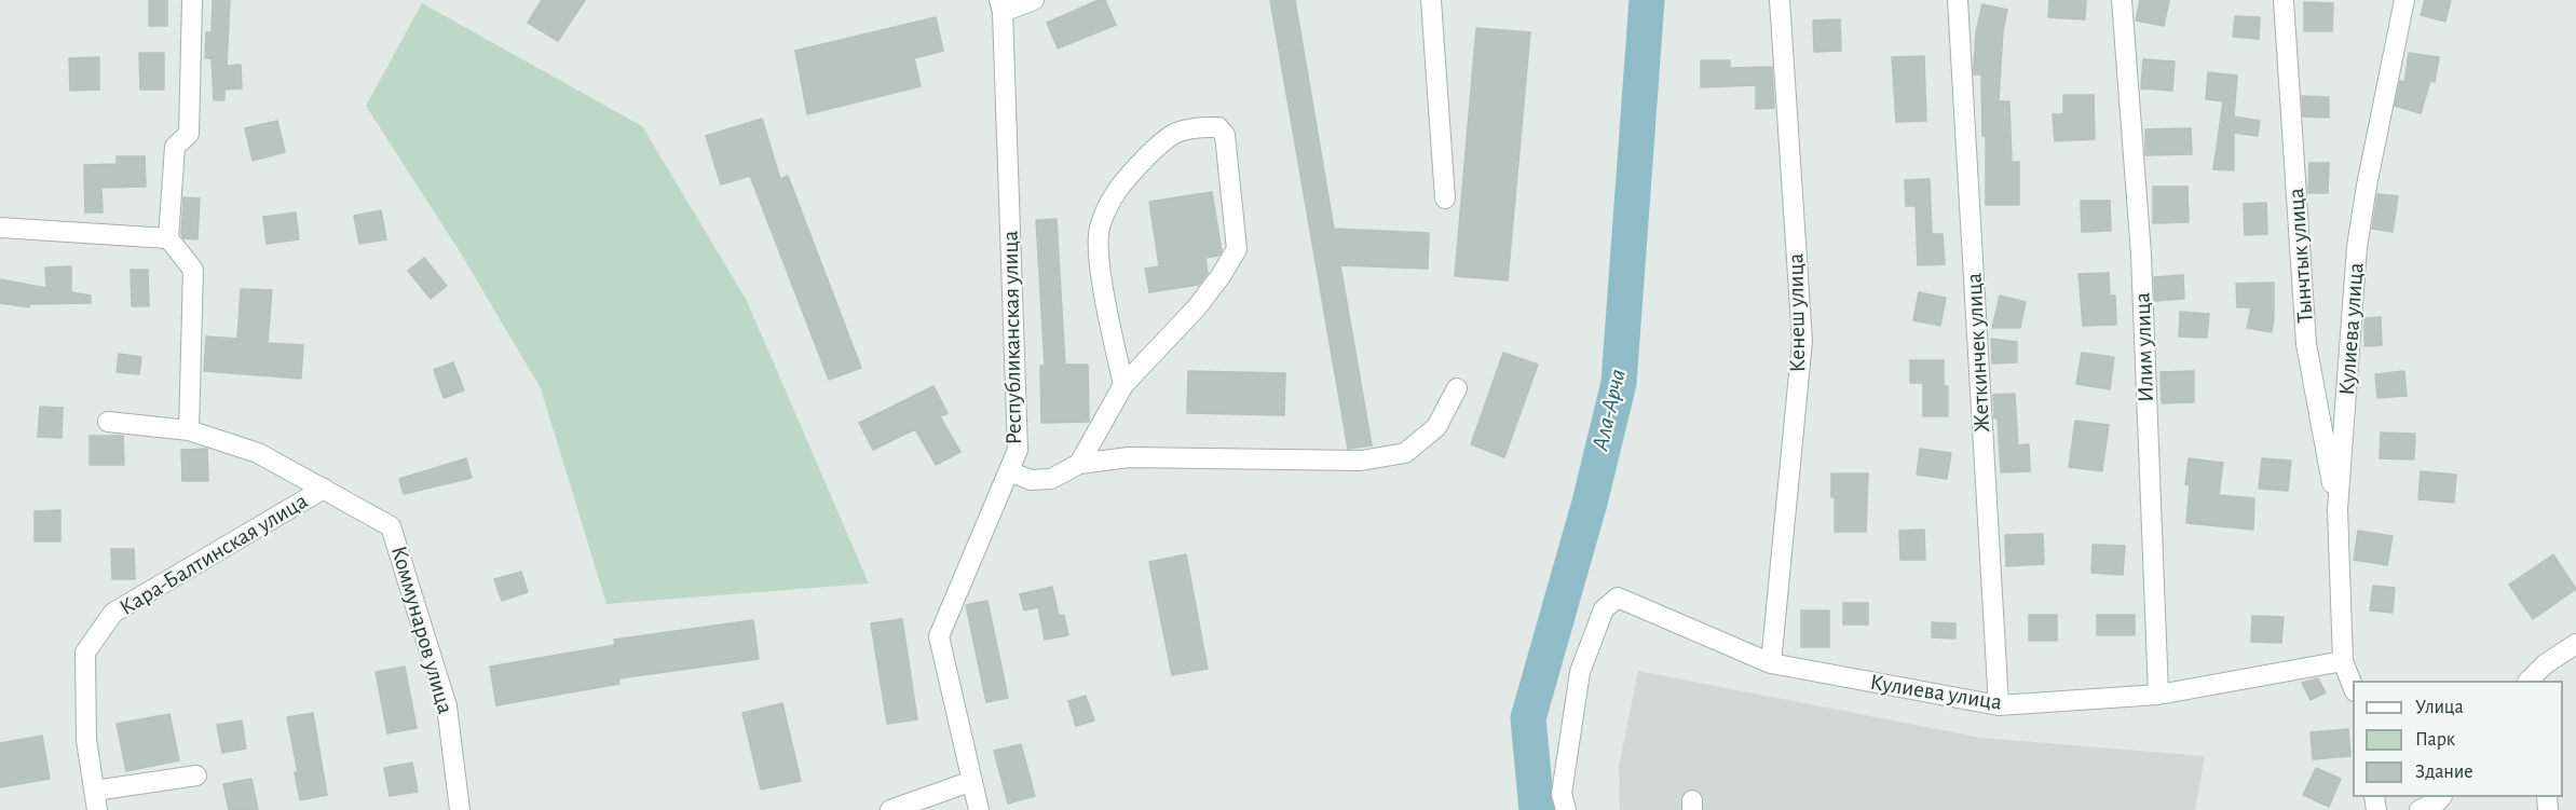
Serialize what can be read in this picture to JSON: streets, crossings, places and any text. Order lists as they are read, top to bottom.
{
  "streets": {
    "street": [
      "Тынчтык улица",
      "Кенеш улица",
      "Кулиева улица",
      "Республиканская улица",
      "Илим улица",
      "Жеткинчек улица",
      "Кара-Балтинская улица",
      "Коммунаров улица"
    ]
  },
  "crossings": [
    ["Тынчтык улица", "Кулиева улица"],
    ["Кенеш улица", "Кулиева улица"],
    ["Кулиева улица", "Илим улица"],
    ["Кулиева улица", "Жеткинчек улица"],
    ["Кара-Балтинская улица", "Коммунаров улица"]
  ],
  "water": ["Ала-Арча"],
  "legend": ["Улица", "Парк", "Здание"]
}
